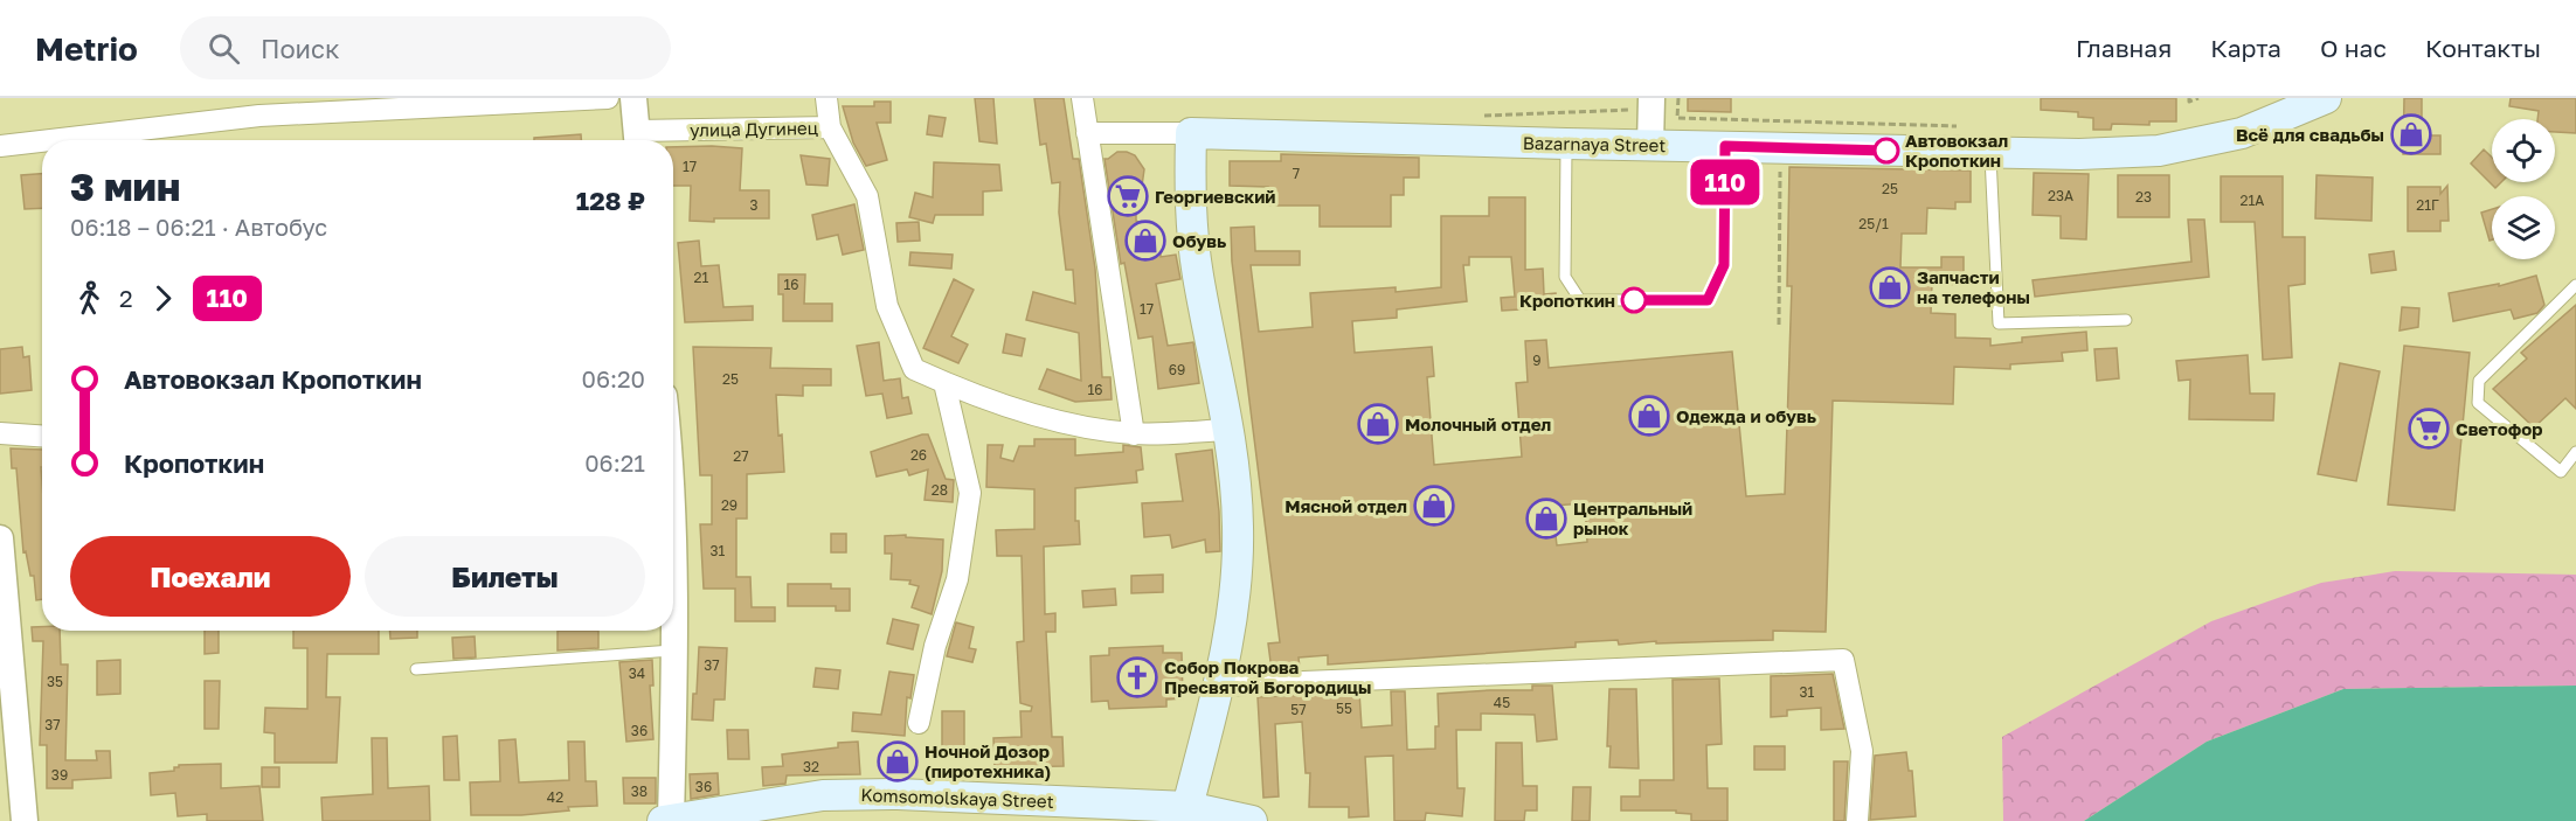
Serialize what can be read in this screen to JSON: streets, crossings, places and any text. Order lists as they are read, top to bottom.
{
  "streets": {
    "main road": ["Bazarnaya Street", "Komsomolskaya Street"],
    "street": ["улица Дугинец"]
  },
  "places": {
    "shop": [
      "Всё для свадьбы",
      "Обувь",
      "Запчасти на телефоны",
      "Одежда и обувь",
      "Молочный отдел",
      "Мясной отдел",
      "Центральный рынок",
      "Ночной Дозор (пиротехника)"
    ],
    "other": ["Автовокзал Кропоткин", "Кропоткин"],
    "supermarket": ["Георгиевский", "Светофор"],
    "church": ["Собор Покрова Пресвятой Богородицы"]
  },
  "lines": ["bus line 110"],
  "house_numbers": [
    "17",
    "7",
    "25",
    "23А",
    "23",
    "21А",
    "3",
    "21Г",
    "25/1",
    "21",
    "16",
    "17",
    "9",
    "69",
    "25",
    "16",
    "26",
    "27",
    "28",
    "29",
    "31",
    "37",
    "34",
    "35",
    "31",
    "45",
    "55",
    "57",
    "37",
    "36",
    "32",
    "39",
    "36",
    "38",
    "42"
  ],
  "page": {
    "header": "Metrio",
    "search": "Поиск",
    "nav": [
      "Главная",
      "Карта",
      "О нас",
      "Контакты"
    ],
    "on_map": "110",
    "heading": ["3 мин", "06:18 – 06:21 · Автобус", "128 ₽"],
    "legs": ["2", "110"],
    "list": [
      {
        "name": "Автовокзал Кропоткин",
        "value": "06:20"
      },
      {
        "name": "Кропоткин",
        "value": "06:21"
      }
    ],
    "buttons": ["Поехали", "Билеты"]
  }
}
